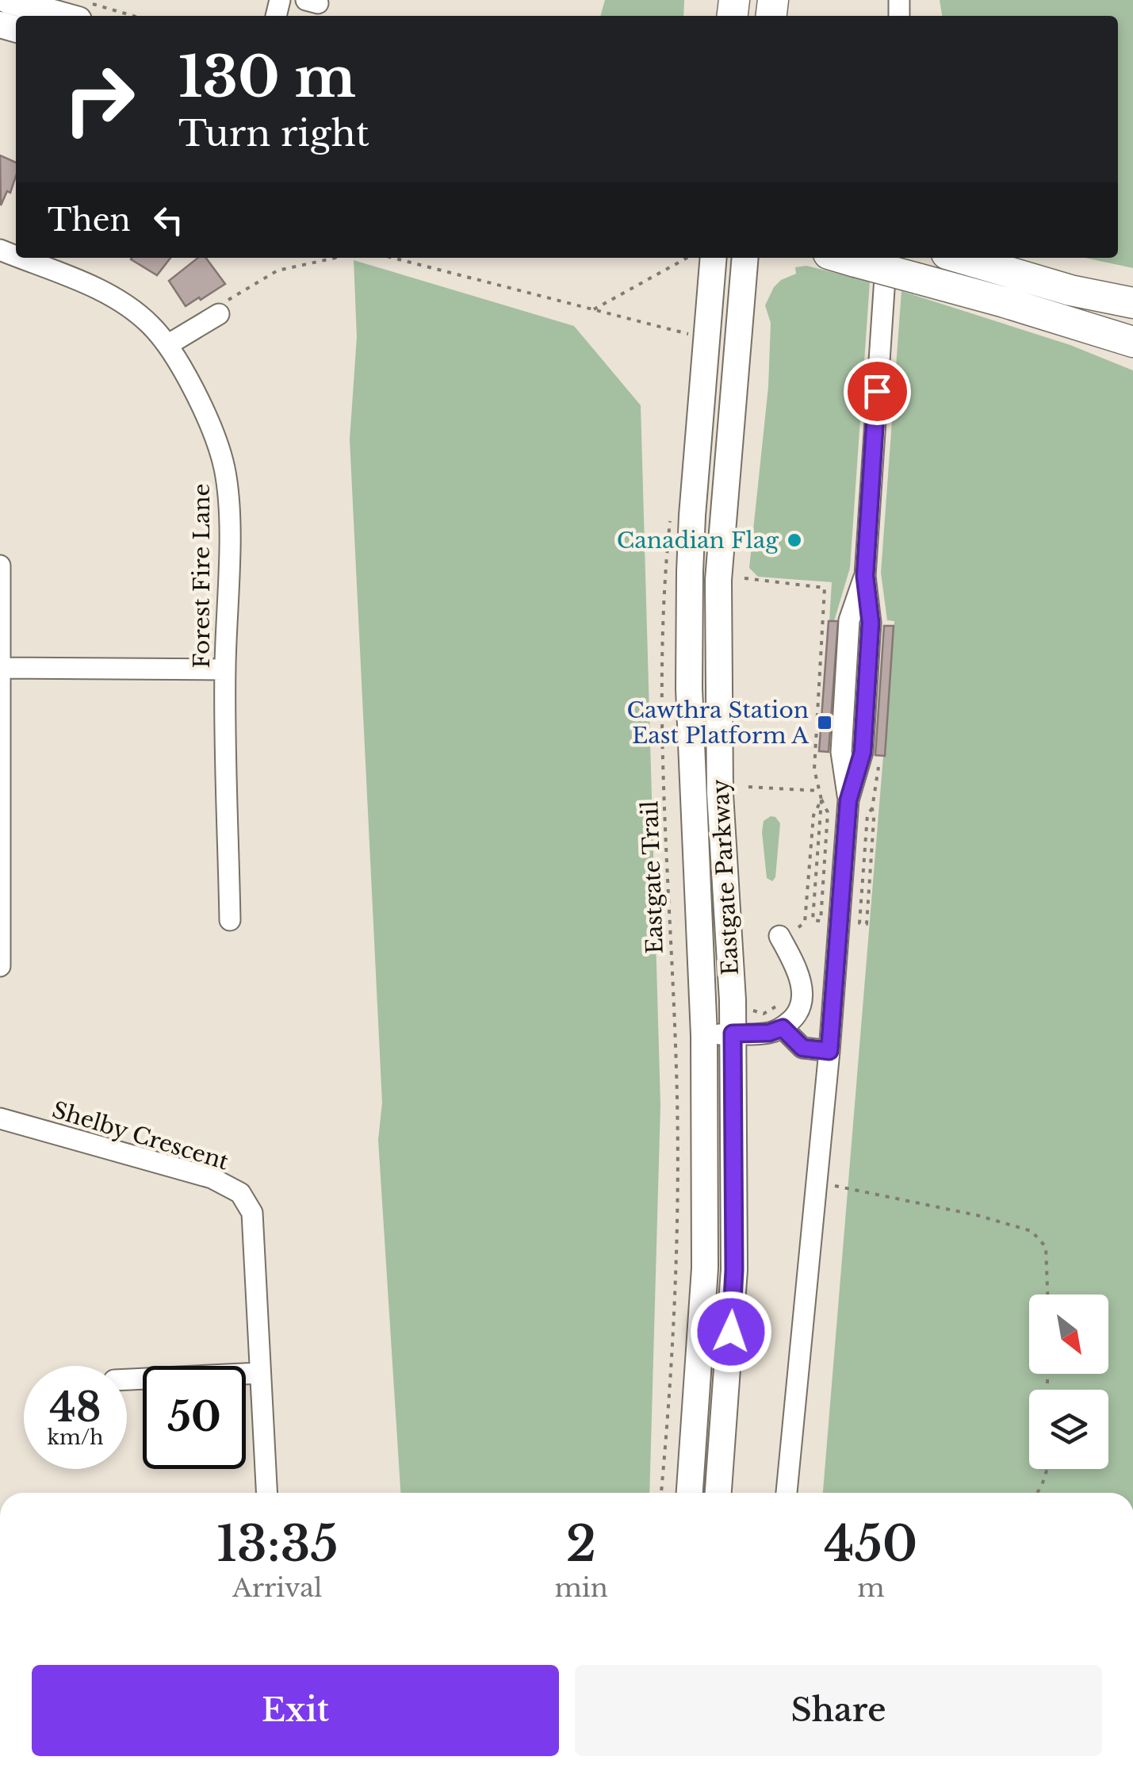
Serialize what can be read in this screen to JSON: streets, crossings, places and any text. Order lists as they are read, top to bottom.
{
  "streets": {
    "main road": ["Eastgate Parkway"],
    "street": ["Forest Fire Lane", "Shelby Crescent"],
    "path": ["Eastgate Trail"]
  },
  "places": {
    "other": ["Canadian Flag"],
    "transit": ["Cawthra Station East Platform A"]
  },
  "north": "bottom right",
  "page": {
    "turn": ["130 m", "Turn right"],
    "then": "Then",
    "speed": "48 km/h",
    "limit": "50",
    "eta": [
      "13:35",
      "Arrival",
      "2",
      "min",
      "450",
      "m"
    ],
    "buttons": ["Exit", "Share"]
  }
}
